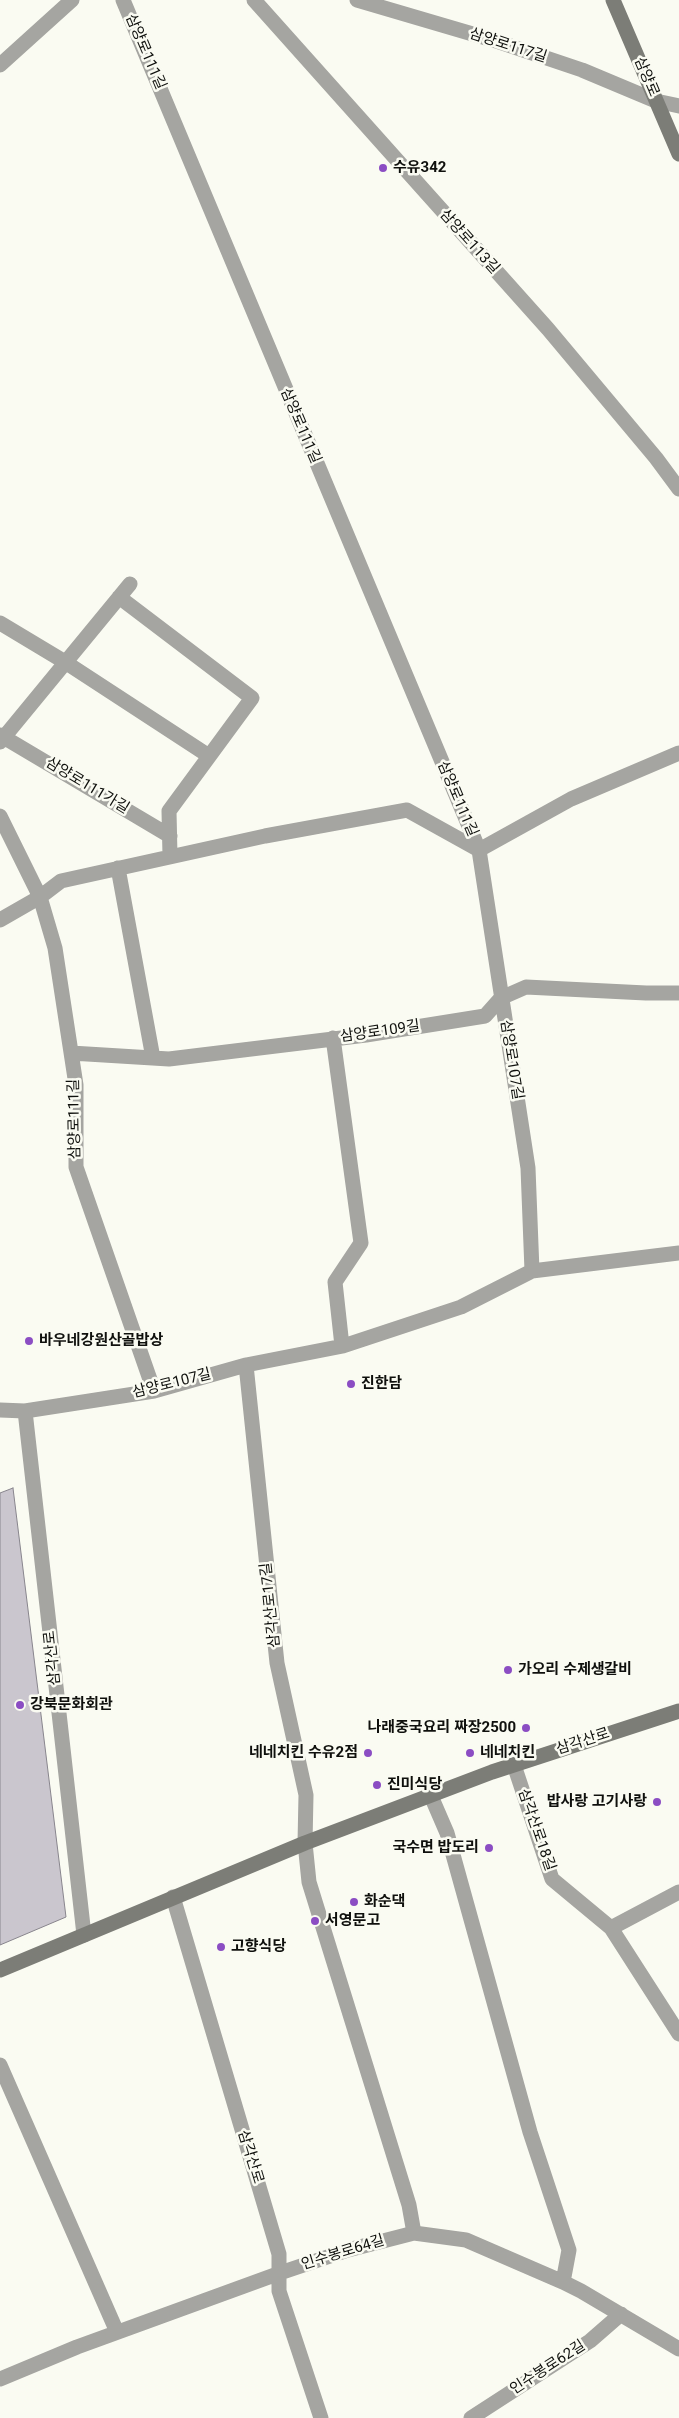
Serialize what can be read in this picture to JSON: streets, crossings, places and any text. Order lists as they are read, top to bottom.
{
  "streets": {
    "street": [
      "삼양로117길",
      "삼양로111길",
      "삼양로",
      "삼양로113길",
      "삼양로111가길",
      "삼양로109길",
      "삼양로107길",
      "삼각산로17길",
      "삼각산로",
      "삼각산로18길",
      "인수봉로64길",
      "인수봉로62길"
    ]
  },
  "crossings": [
    ["삼양로117길", "삼양로"],
    ["삼양로111길", "삼양로109길"],
    ["삼양로111길", "삼양로107길"],
    ["삼양로109길", "삼양로107길"],
    ["삼양로107길", "삼각산로17길"],
    ["삼양로107길", "삼각산로"],
    ["삼각산로17길", "삼각산로"],
    ["삼각산로", "삼각산로18길"],
    ["삼각산로", "인수봉로64길"],
    ["인수봉로64길", "인수봉로62길"]
  ],
  "places": [
    "수유342",
    "바우네강원산골밥상",
    "진한담",
    "가오리 수제생갈비",
    "강북문화회관",
    "나래중국요리 짜장2500",
    "네네치킨 수유2점",
    "네네치킨",
    "진미식당",
    "밥사랑 고기사랑",
    "국수면 밥도리",
    "화순댁",
    "서영문고",
    "고향식당"
  ]
}
